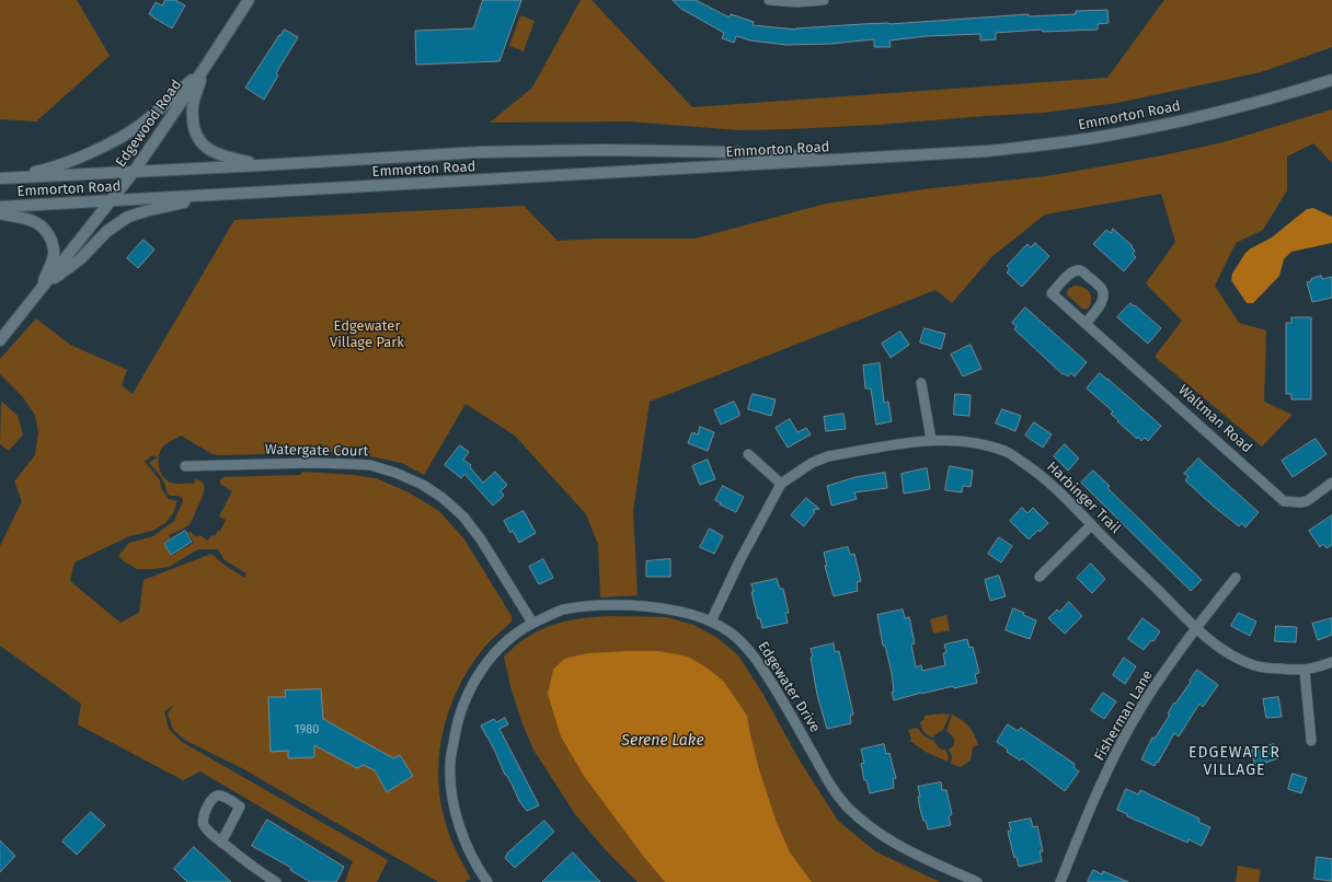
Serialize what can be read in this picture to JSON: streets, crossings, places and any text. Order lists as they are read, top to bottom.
{
  "streets": {
    "main road": ["Emmorton Road", "Edgewood Road"],
    "street": [
      "Waltman Road",
      "Watergate Court",
      "Harbinger Trail",
      "Edgewater Drive",
      "Fisherman Lane"
    ]
  },
  "crossings": [
    ["Emmorton Road", "Edgewood Road"],
    ["Watergate Court", "Edgewater Drive"],
    ["Harbinger Trail", "Edgewater Drive"],
    ["Harbinger Trail", "Fisherman Lane"]
  ],
  "districts": ["EDGEWATER VILLAGE"],
  "water": ["Serene Lake"],
  "parks": ["Edgewater Village Park"],
  "house_numbers": ["1980"]
}
